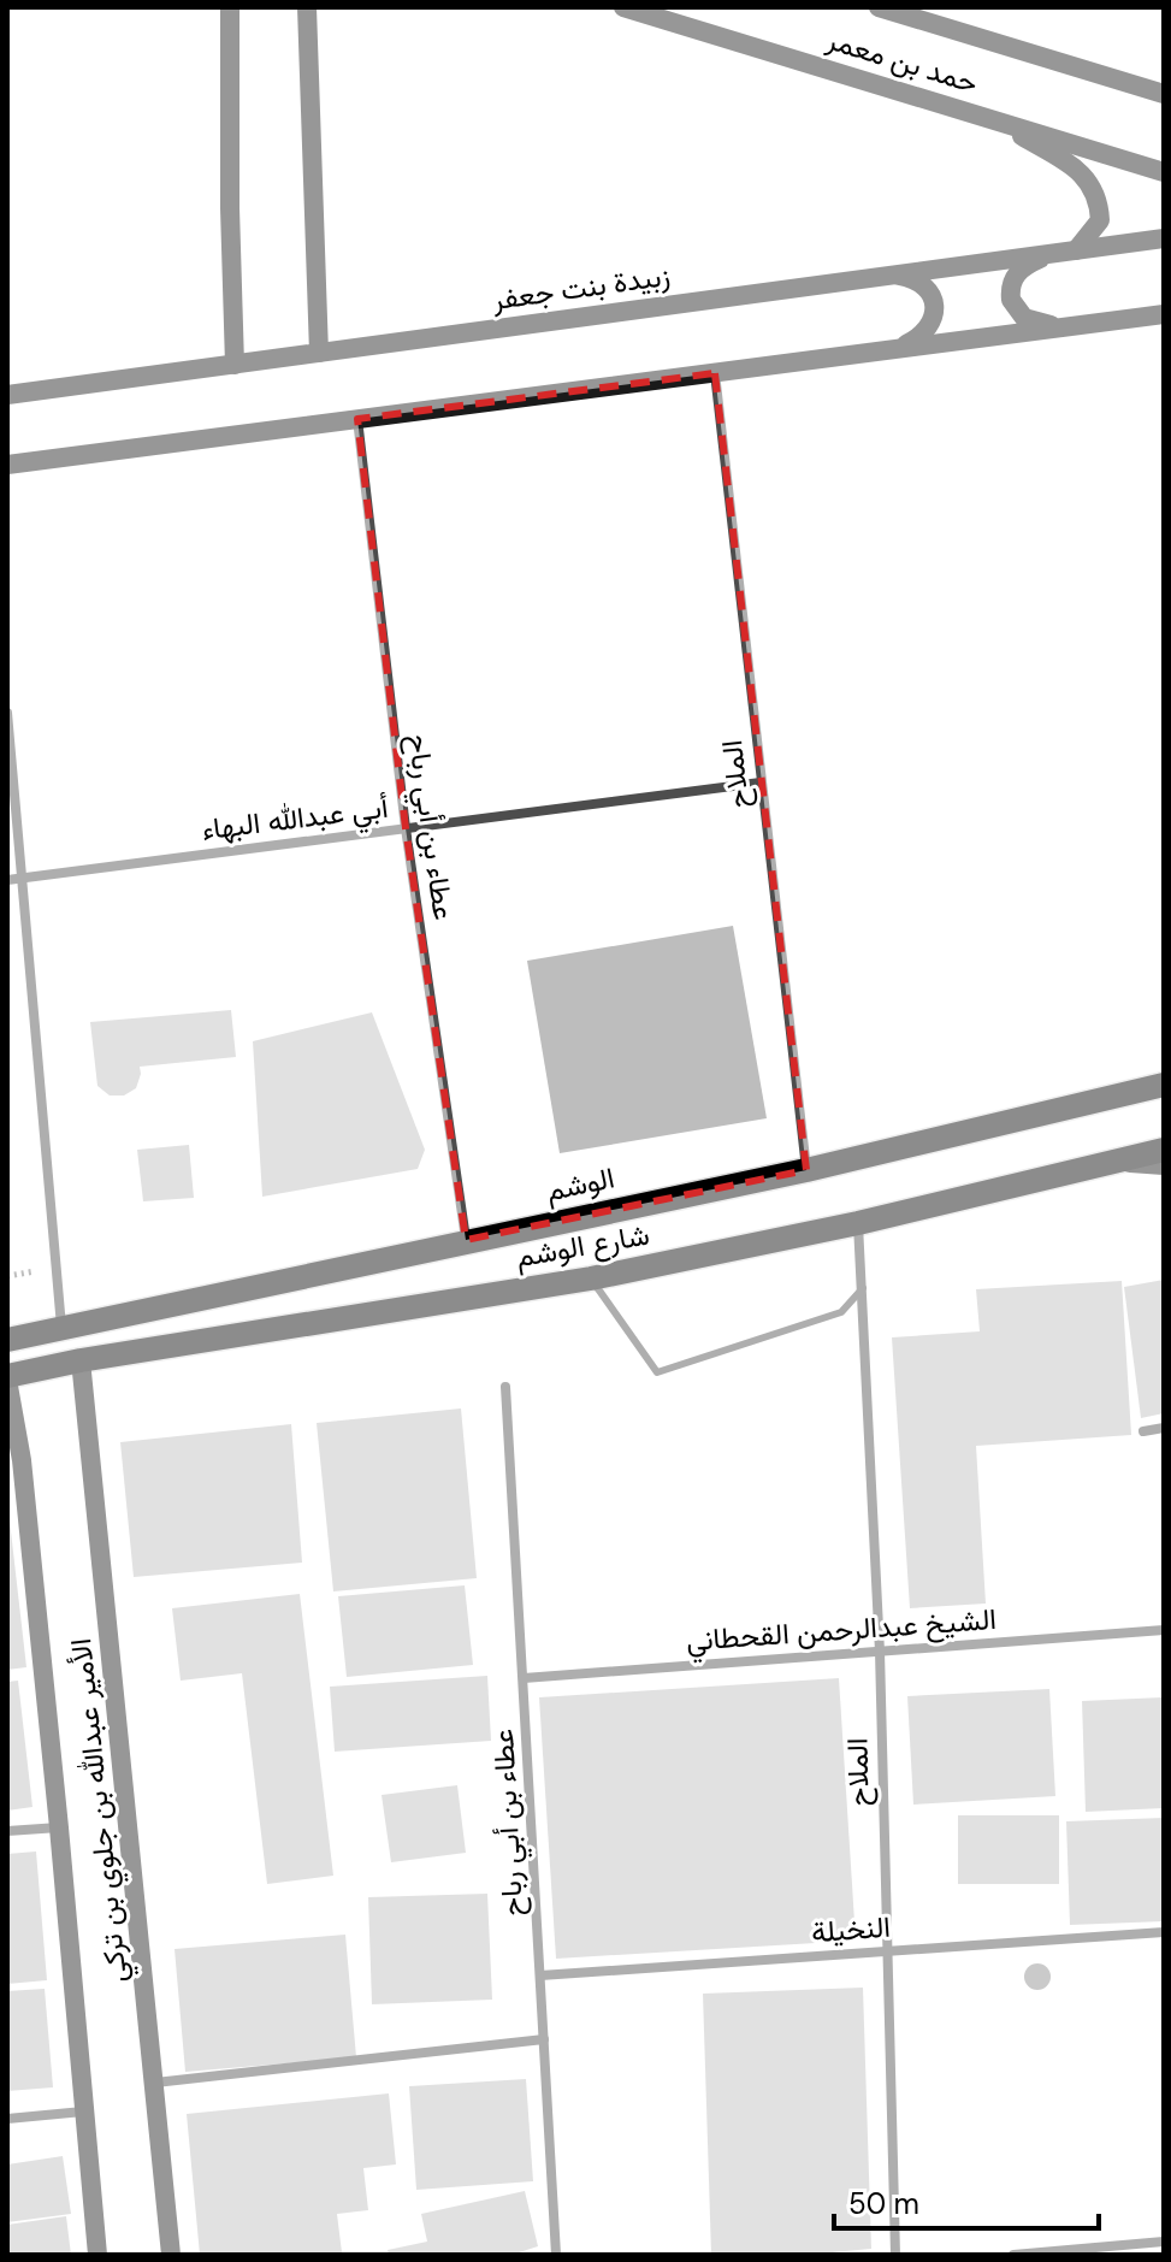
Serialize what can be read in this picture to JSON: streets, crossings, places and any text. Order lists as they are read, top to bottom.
{
  "streets": {
    "main road": ["الوشم", "شارع الوشم"],
    "street": [
      "حمد بن معمر",
      "زبيدة بنت جعفر",
      "الملاح",
      "أبي عبدالله البهاء",
      "عطاء بن أبي رباح",
      "الشيخ عبدالرحمن القحطاني",
      "الأمير عبدالله بن جلوي بن تركي",
      "النخيلة"
    ]
  },
  "crossings": [
    ["الملاح", "أبي عبدالله البهاء"],
    ["الملاح", "الوشم"],
    ["الملاح", "شارع الوشم"],
    ["الملاح", "الشيخ عبدالرحمن القحطاني"],
    ["الملاح", "النخيلة"],
    ["أبي عبدالله البهاء", "عطاء بن أبي رباح"],
    ["عطاء بن أبي رباح", "الوشم"],
    ["عطاء بن أبي رباح", "الشيخ عبدالرحمن القحطاني"],
    ["عطاء بن أبي رباح", "النخيلة"],
    ["شارع الوشم", "الأمير عبدالله بن جلوي بن تركي"]
  ],
  "scale_bar": "50 m"
}
